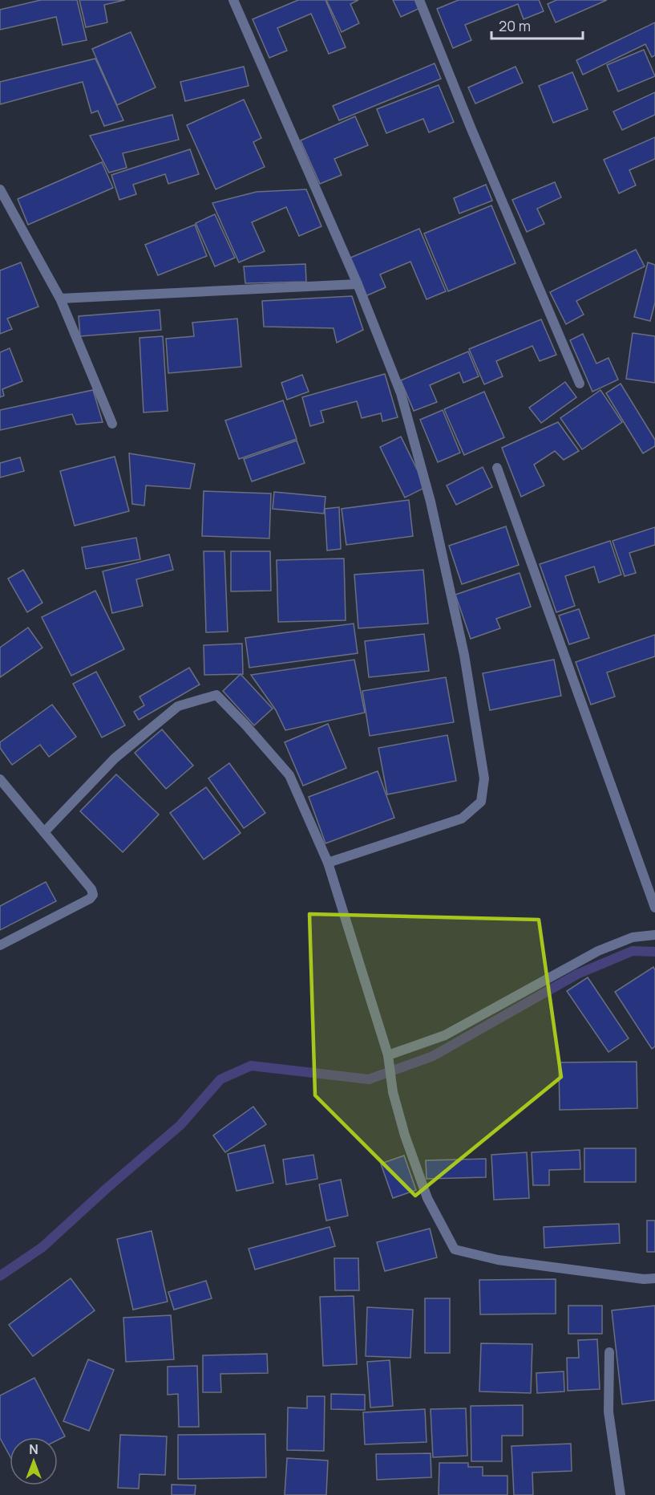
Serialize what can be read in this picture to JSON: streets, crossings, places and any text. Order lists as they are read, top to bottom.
{
  "scale_bar": "20 m",
  "north": "top"
}
